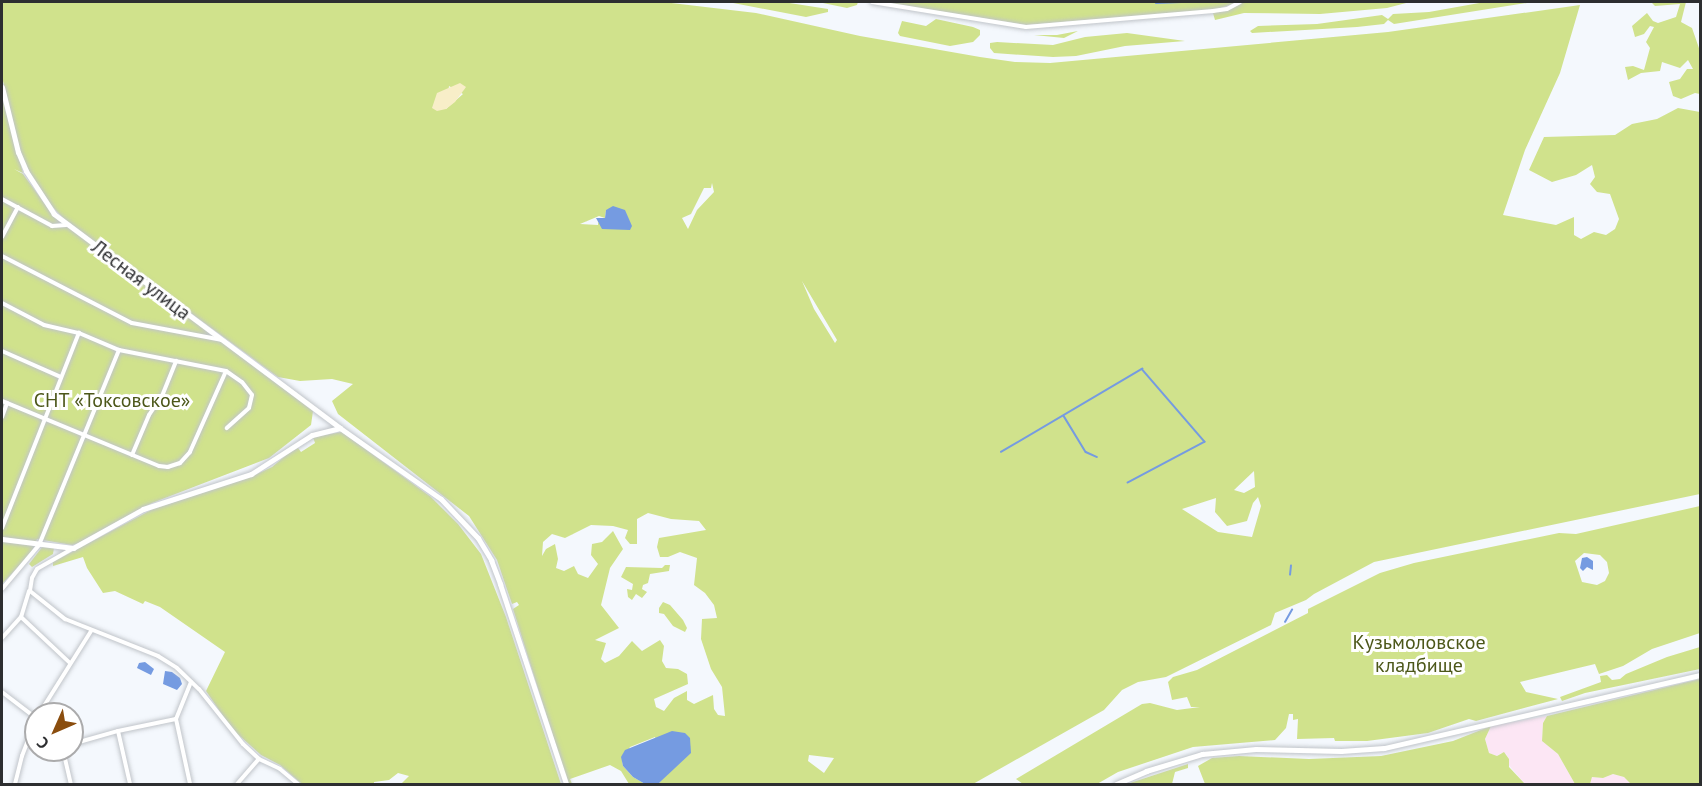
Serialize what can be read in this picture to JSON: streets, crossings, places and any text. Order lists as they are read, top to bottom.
{
  "streets": {
    "street": ["Лесная улица"]
  },
  "parks": ["СНТ «Токсовское»", "Кузьмоловское кладбище"],
  "north": "bottom left"
}
